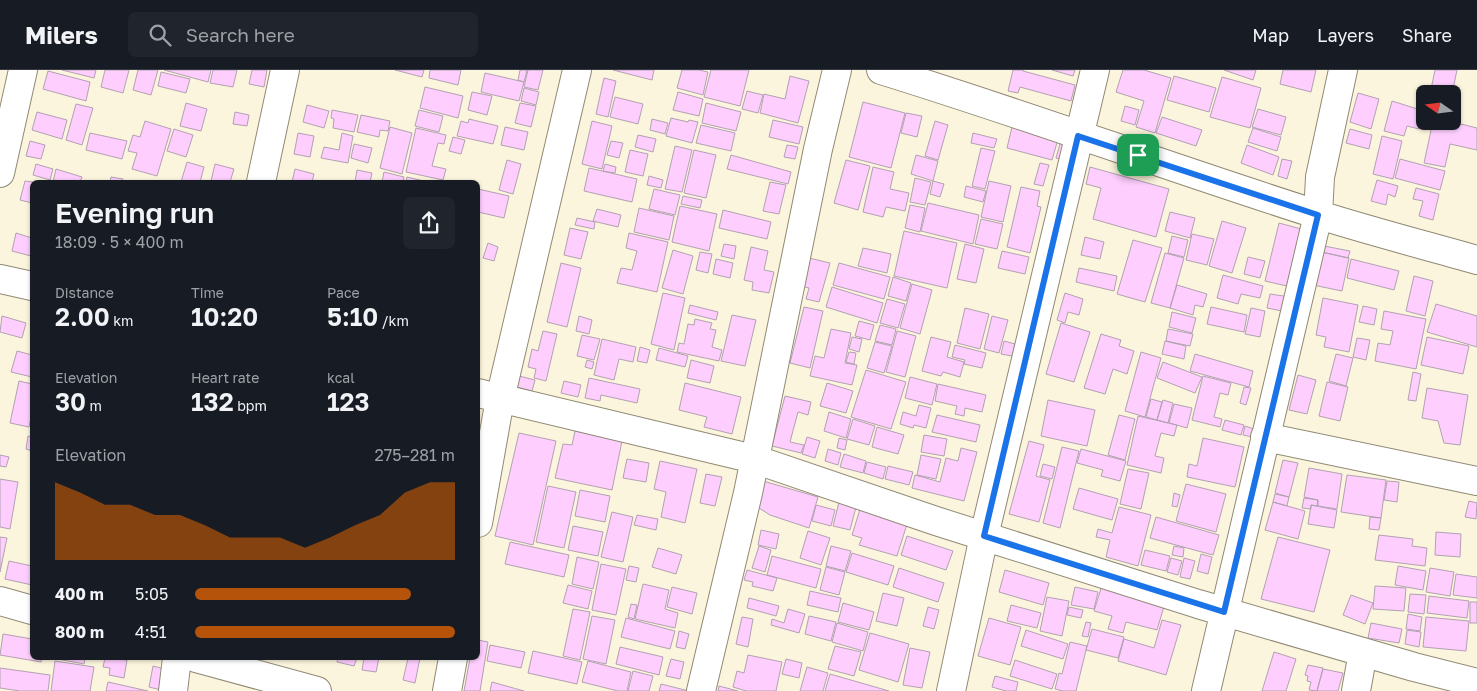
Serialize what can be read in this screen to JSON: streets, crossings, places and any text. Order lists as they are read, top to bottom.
{
  "north": "left",
  "page": {
    "header": "Milers",
    "search": "Search here",
    "nav": ["Map", "Layers", "Share"],
    "heading": ["Evening run", "18:09 · 5 × 400 m"],
    "stats": [
      ["Distance", "2.00 km"],
      ["Time", "10:20"],
      ["Pace", "5:10 /km"],
      ["Elevation", "30 m"],
      ["Heart rate", "132 bpm"],
      ["kcal", "123"]
    ],
    "chart": ["Elevation", "275–281 m"],
    "list": [
      {
        "name": "400 m",
        "note": "5:05"
      },
      {
        "name": "800 m",
        "note": "4:51"
      }
    ]
  }
}
